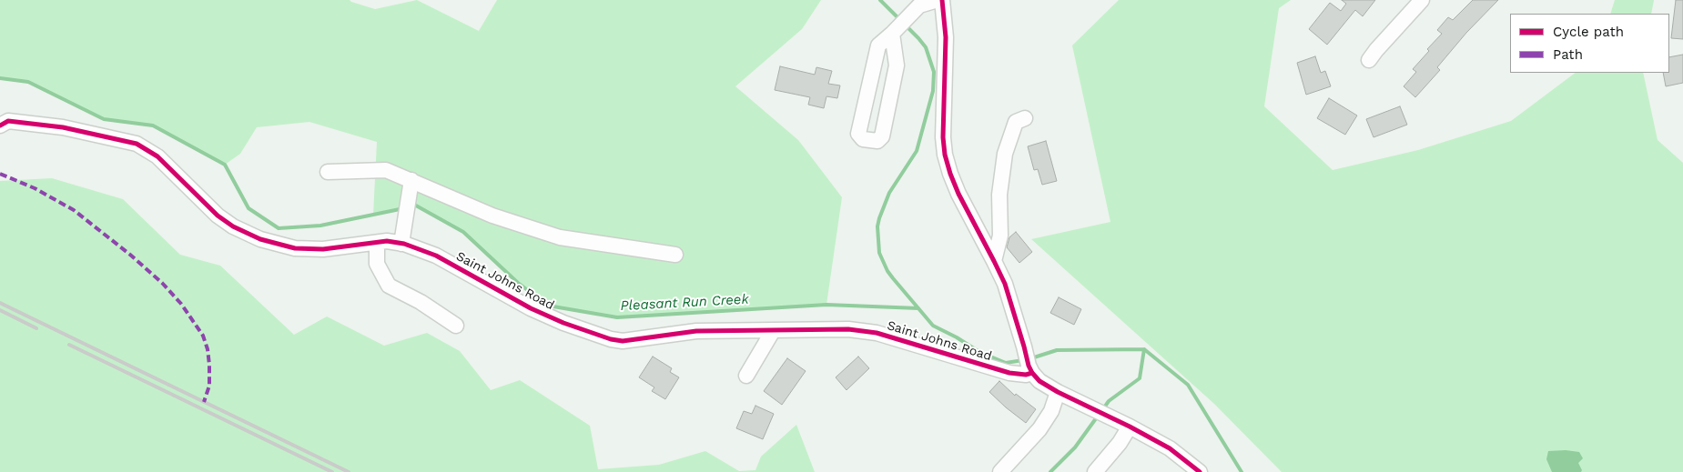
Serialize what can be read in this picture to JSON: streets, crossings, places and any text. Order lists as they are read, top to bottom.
{
  "streets": {
    "street": ["Saint Johns Road"]
  },
  "water": ["Pleasant Run Creek"],
  "legend": ["Cycle path", "Path"]
}
